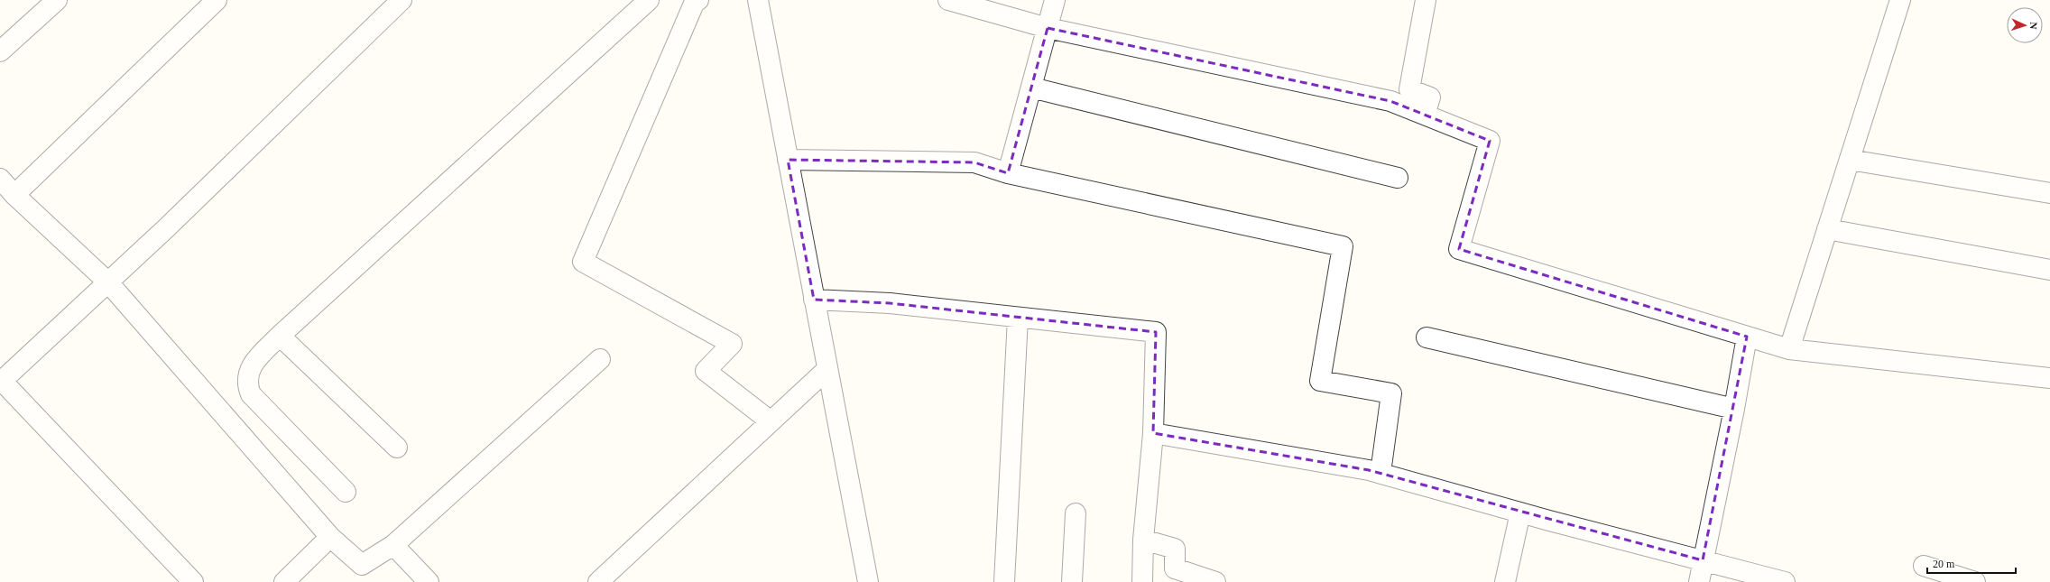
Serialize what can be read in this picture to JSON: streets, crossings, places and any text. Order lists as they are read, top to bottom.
{
  "scale_bar": "20 m",
  "north": "right"
}
